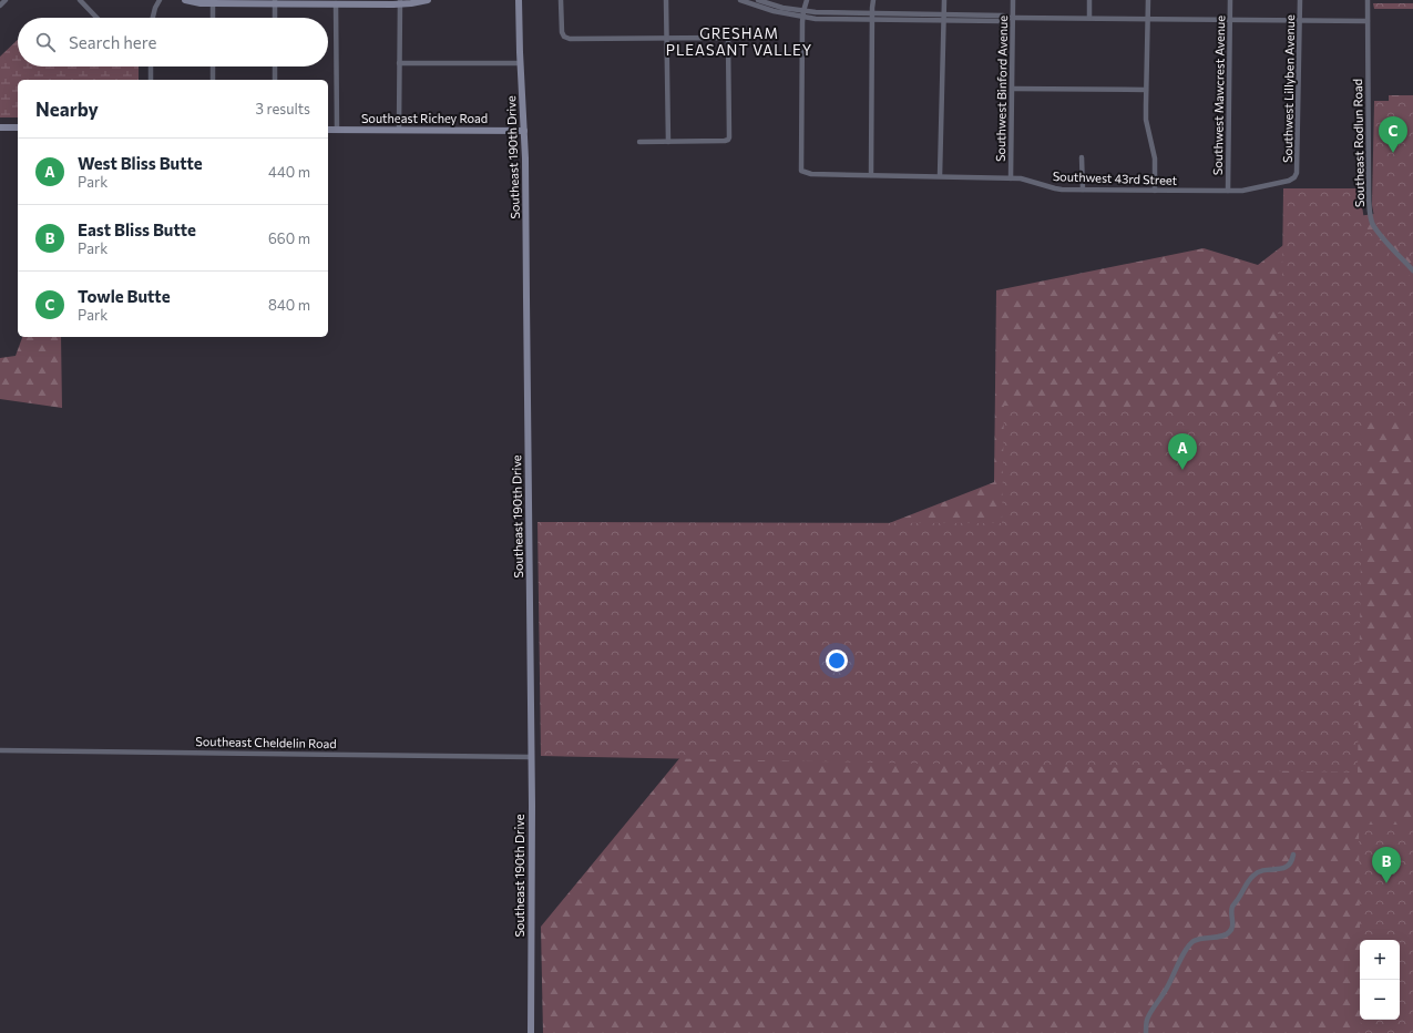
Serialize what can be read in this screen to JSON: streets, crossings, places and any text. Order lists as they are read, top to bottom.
{
  "streets": {
    "main road": ["Southeast Richey Road", "Southeast 190th Drive"],
    "street": [
      "Southwest Binford Avenue",
      "Southwest Lillyben Avenue",
      "Southwest Mawcrest Avenue",
      "Southeast Rodlun Road",
      "Southwest 43rd Street",
      "Southeast Cheldelin Road"
    ]
  },
  "crossings": [
    ["Southwest Binford Avenue", "Southwest 43rd Street"],
    ["Southwest Lillyben Avenue", "Southwest 43rd Street"],
    ["Southwest Mawcrest Avenue", "Southwest 43rd Street"],
    ["Southeast Richey Road", "Southeast 190th Drive"],
    ["Southeast 190th Drive", "Southeast Cheldelin Road"]
  ],
  "districts": ["GRESHAM PLEASANT VALLEY"],
  "page": {
    "search": "Search here",
    "heading": ["Nearby", "3 results"],
    "pins": ["C", "A", "B"],
    "list": [
      {
        "mark": "A",
        "name": "West Bliss Butte",
        "note": "Park",
        "value": "440 m"
      },
      {
        "mark": "B",
        "name": "East Bliss Butte",
        "note": "Park",
        "value": "660 m"
      },
      {
        "mark": "C",
        "name": "Towle Butte",
        "note": "Park",
        "value": "840 m"
      }
    ],
    "map_buttons": ["+", "−"]
  }
}
